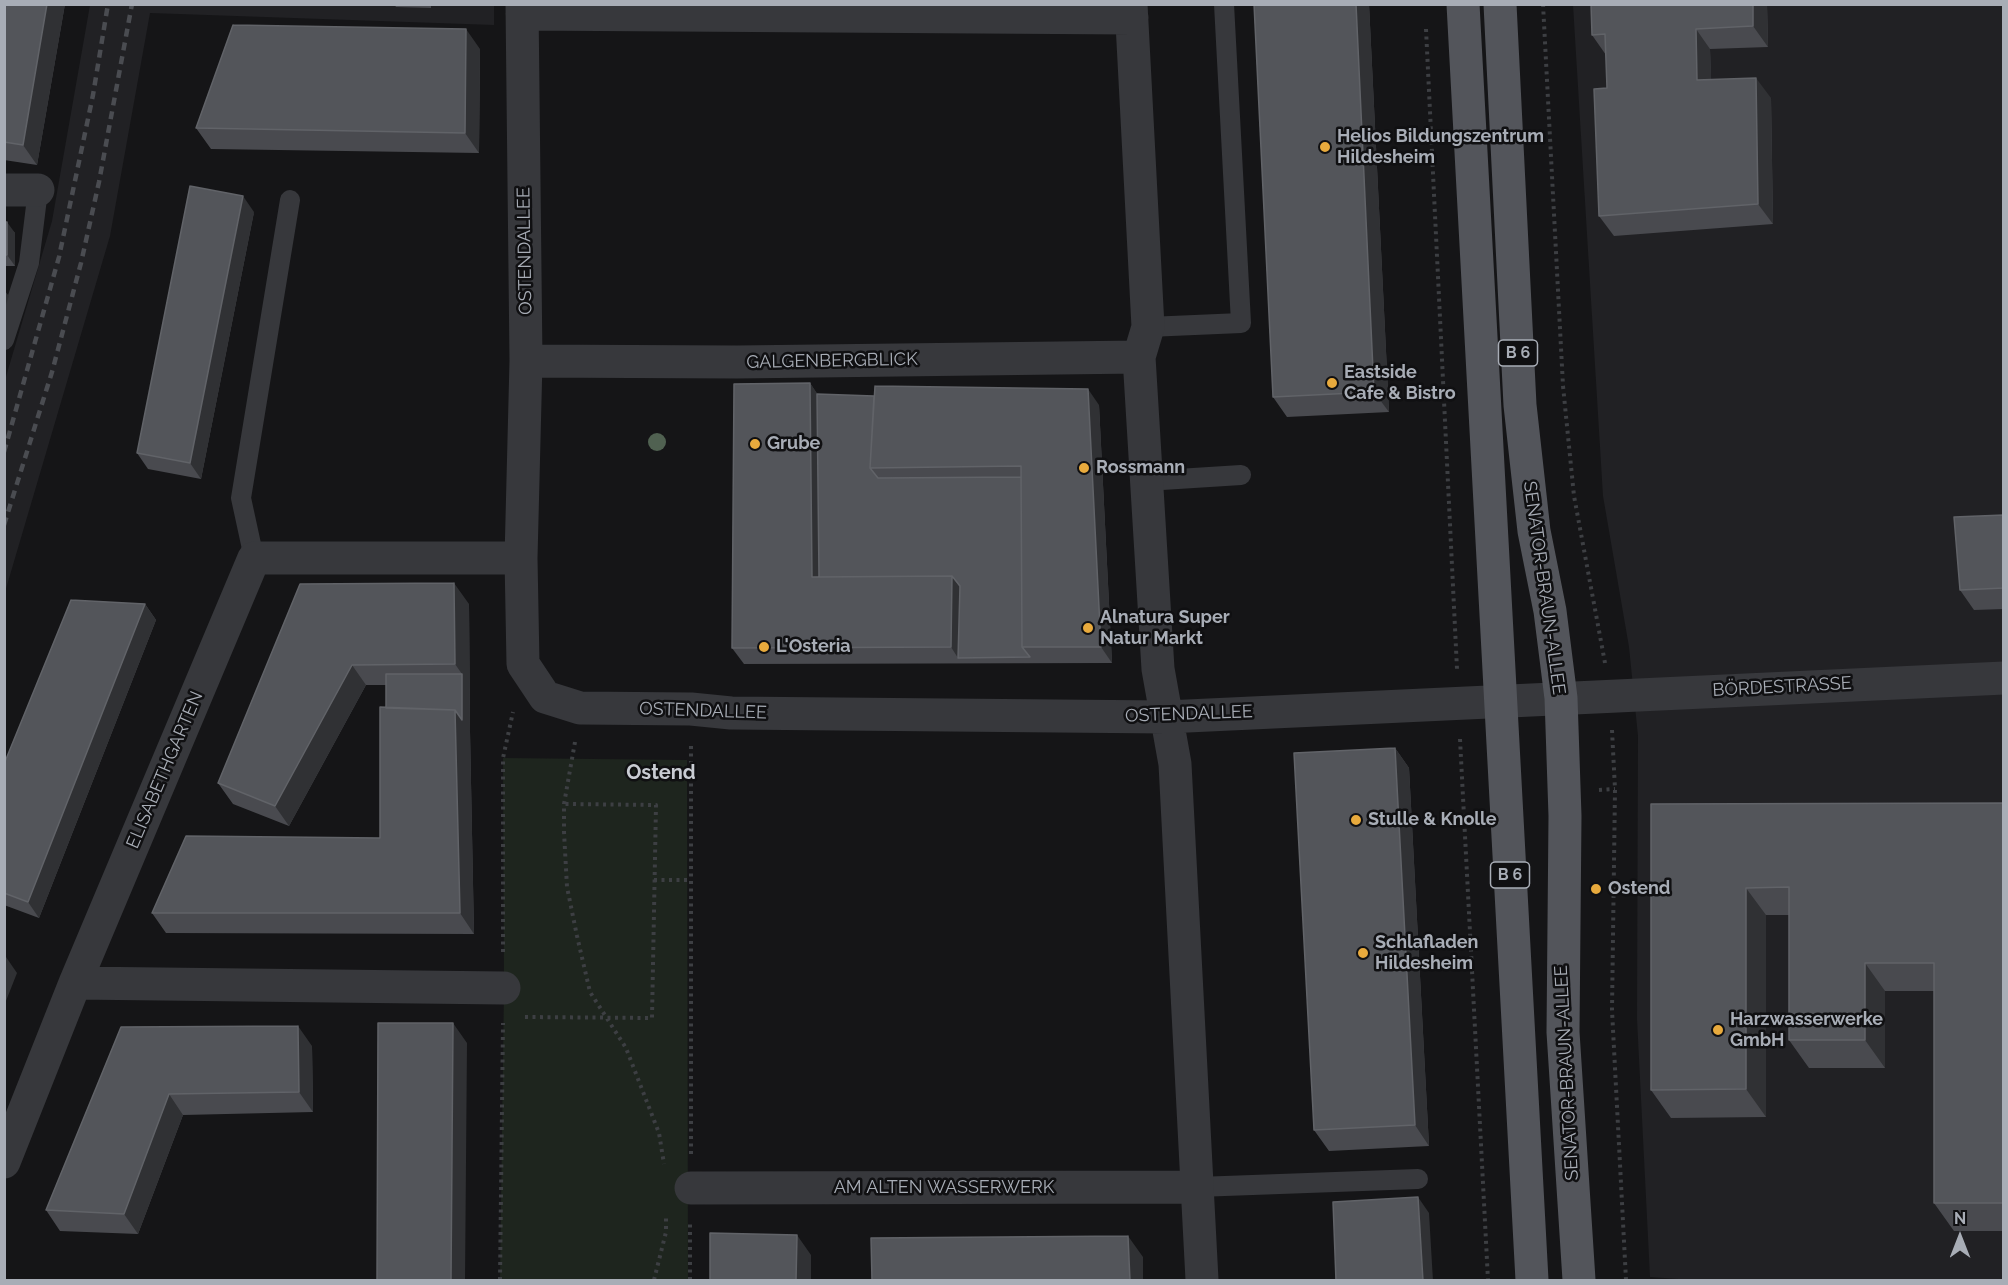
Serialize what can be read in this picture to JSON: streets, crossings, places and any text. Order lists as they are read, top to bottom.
{
  "streets": {
    "main road": ["B 6", "SENATOR-BRAUN-ALLEE"],
    "street": [
      "OSTENDALLEE",
      "GALGENBERGBLICK",
      "BÖRDESTRASSE",
      "ELISABETHGARTEN",
      "AM ALTEN WASSERWERK"
    ]
  },
  "crossings": [
    ["OSTENDALLEE", "B 6"],
    ["OSTENDALLEE", "GALGENBERGBLICK"],
    ["OSTENDALLEE", "SENATOR-BRAUN-ALLEE"],
    ["OSTENDALLEE", "BÖRDESTRASSE"],
    ["SENATOR-BRAUN-ALLEE", "BÖRDESTRASSE"]
  ],
  "districts": ["Ostend"],
  "places": [
    "Helios Bildungszentrum Hildesheim",
    "Eastside Cafe & Bistro",
    "Grube",
    "Rossmann",
    "Alnatura Super Natur Markt",
    "L'Osteria",
    "Stulle & Knolle",
    "Ostend",
    "Schlafladen Hildesheim",
    "Harzwasserwerke GmbH"
  ],
  "north": "top"
}
